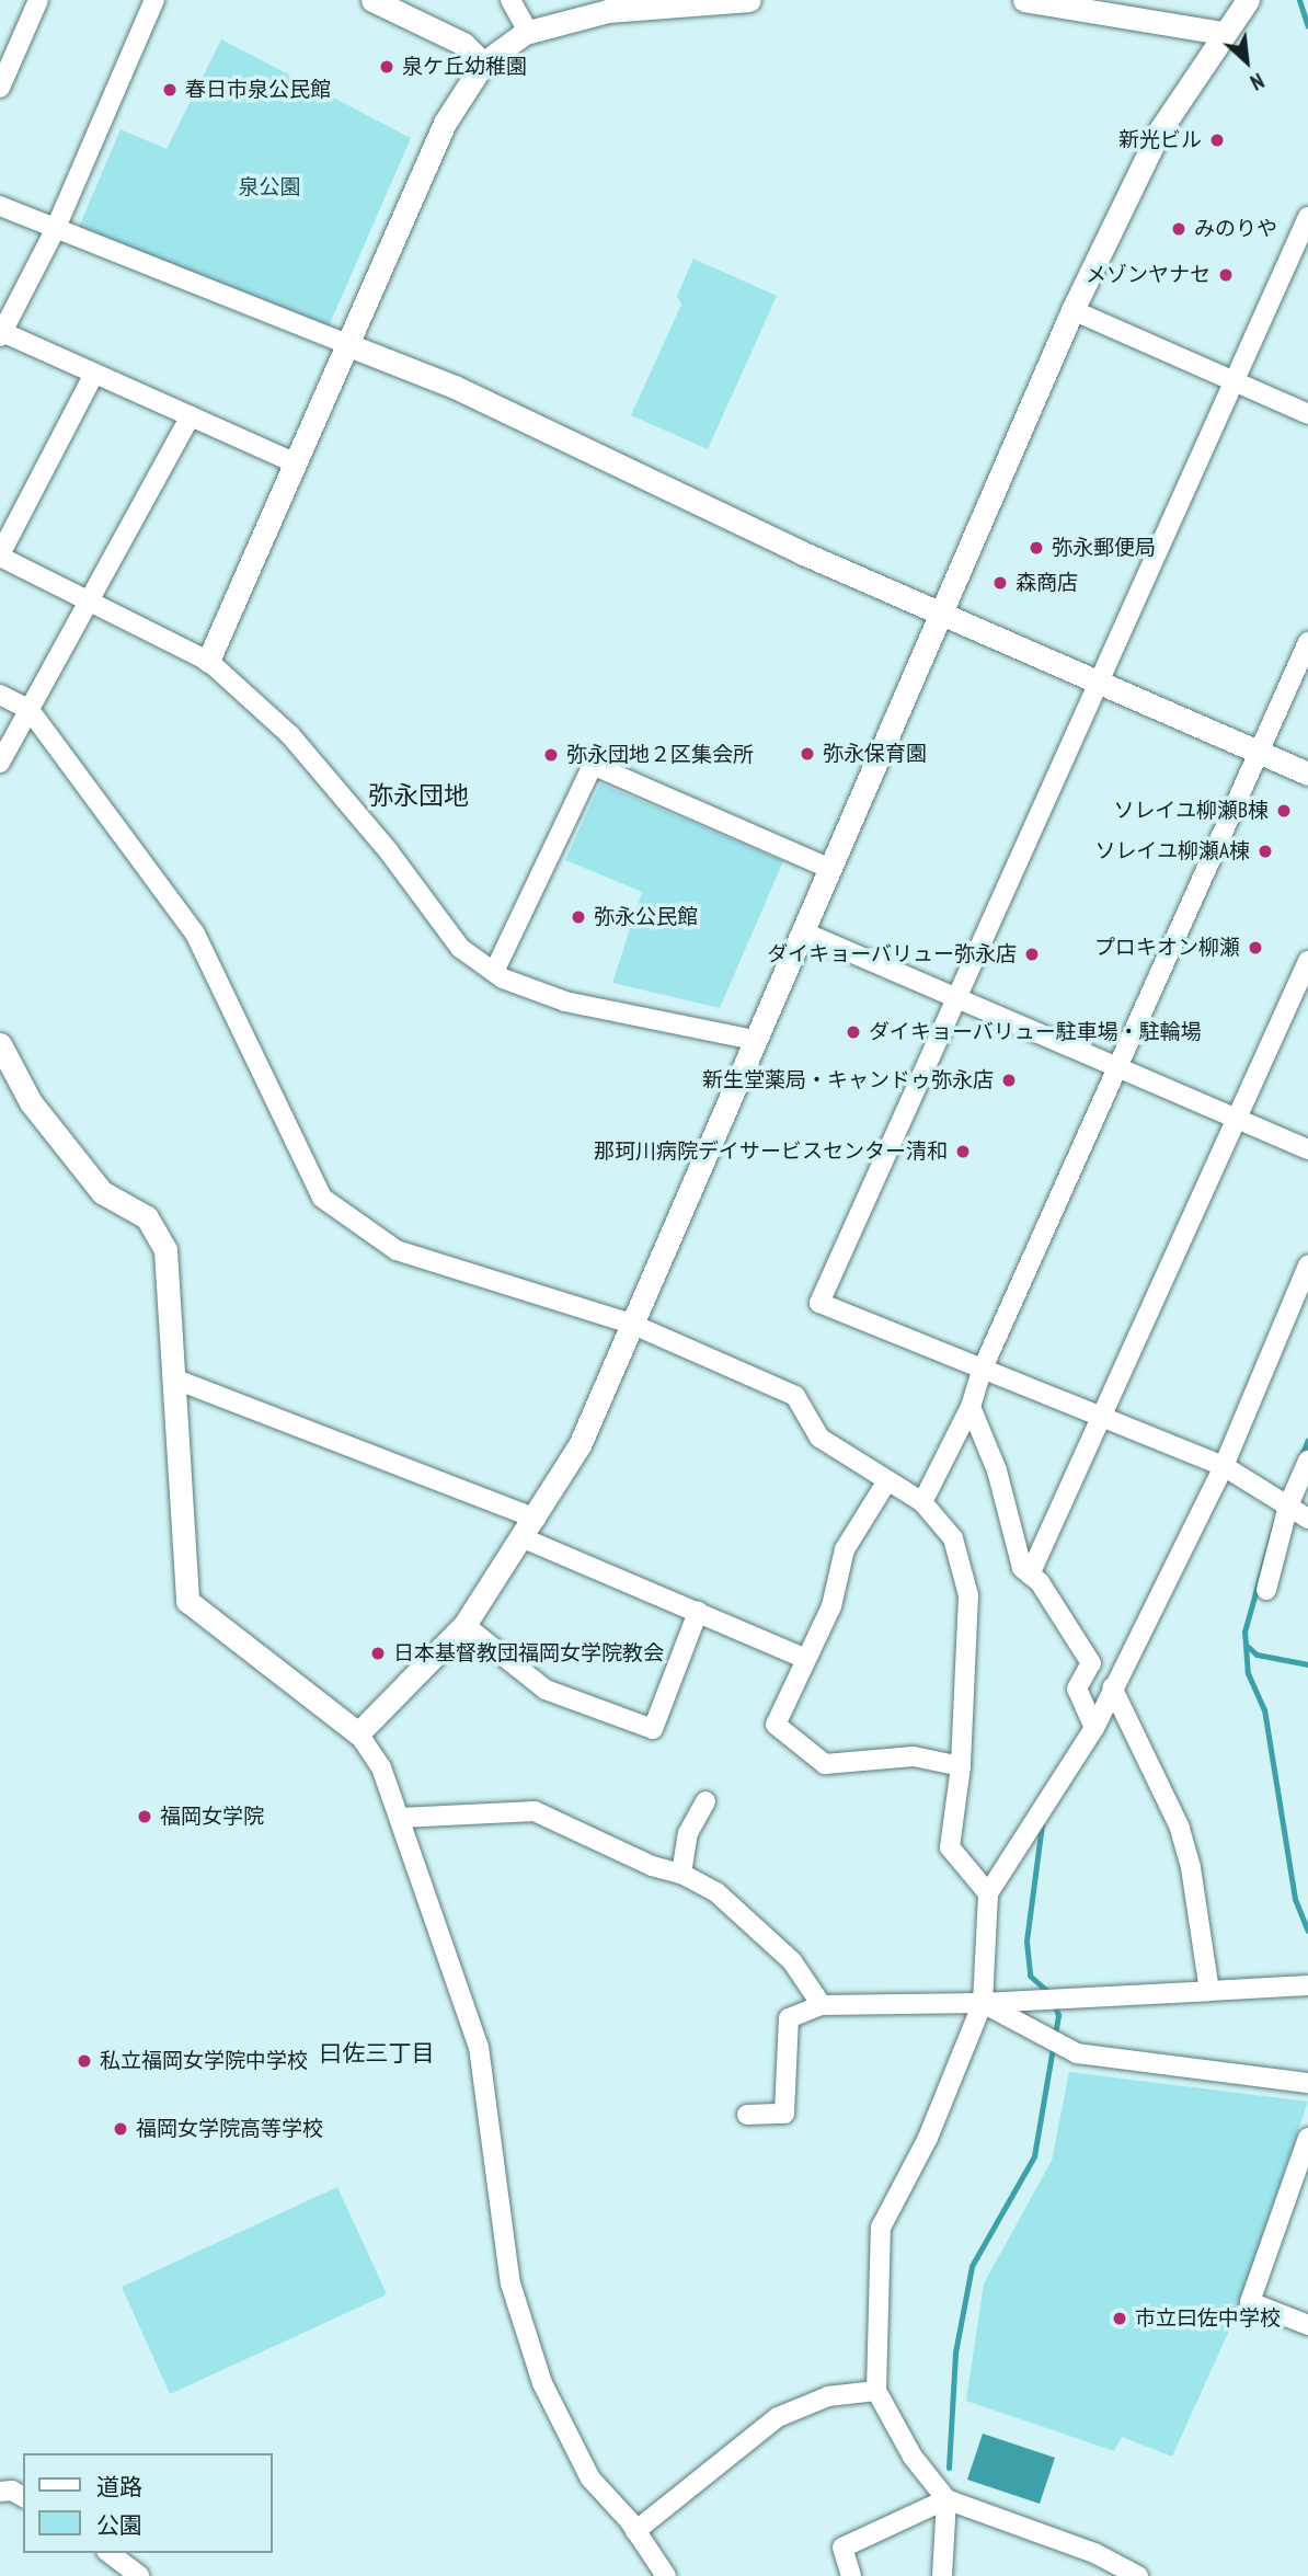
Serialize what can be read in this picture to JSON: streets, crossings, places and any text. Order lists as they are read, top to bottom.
{
  "districts": ["弥永団地", "曰佐三丁目"],
  "parks": ["泉公園"],
  "places": [
    "泉ケ丘幼稚園",
    "春日市泉公民館",
    "新光ビル",
    "みのりや",
    "メゾンヤナセ",
    "弥永郵便局",
    "森商店",
    "弥永保育園",
    "弥永団地２区集会所",
    "ソレイユ柳瀬B棟",
    "ソレイユ柳瀬A棟",
    "弥永公民館",
    "プロキオン柳瀬",
    "ダイキョーバリュー弥永店",
    "ダイキョーバリュー駐車場・駐輪場",
    "新生堂薬局・キャンドゥ弥永店",
    "那珂川病院デイサービスセンター清和",
    "日本基督教団福岡女学院教会",
    "福岡女学院",
    "私立福岡女学院中学校",
    "福岡女学院高等学校",
    "市立曰佐中学校"
  ],
  "legend": ["道路", "公園"],
  "north": "bottom right"
}
